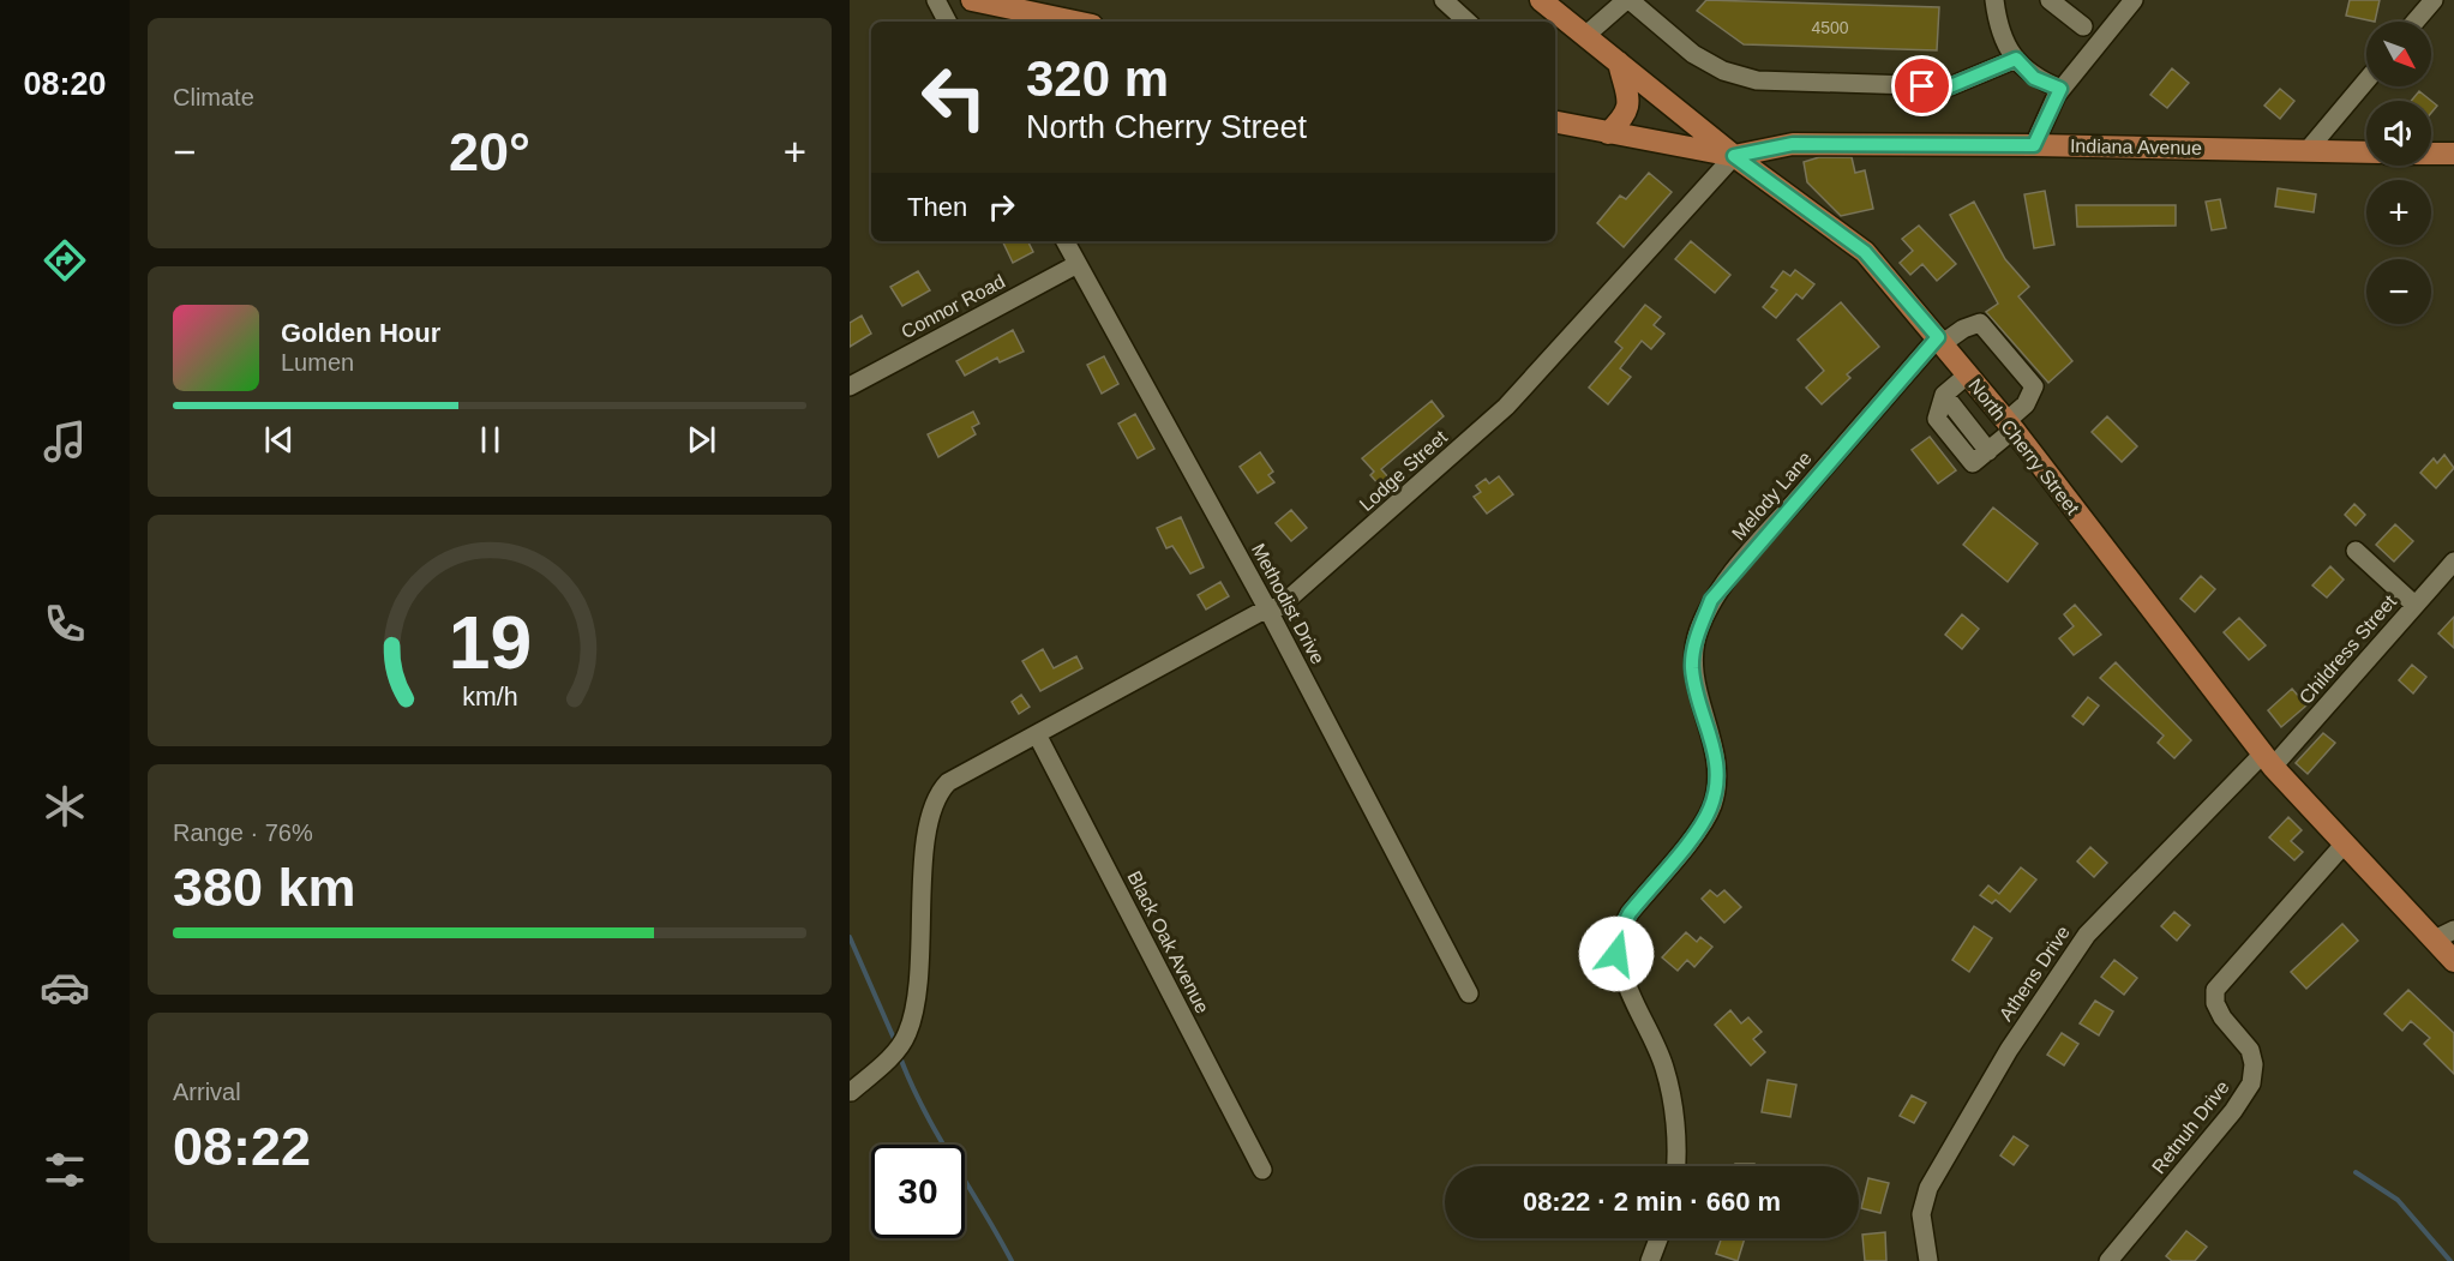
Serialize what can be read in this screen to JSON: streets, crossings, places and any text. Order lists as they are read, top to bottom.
{
  "streets": {
    "main road": ["Indiana Avenue", "North Cherry Street"],
    "street": [
      "Connor Road",
      "Lodge Street",
      "Melody Lane",
      "Methodist Drive",
      "Childress Street",
      "Black Oak Avenue",
      "Athens Drive",
      "Retnuh Drive"
    ]
  },
  "crossings": [
    ["Indiana Avenue", "North Cherry Street"],
    ["Indiana Avenue", "Lodge Street"],
    ["Connor Road", "Methodist Drive"],
    ["North Cherry Street", "Lodge Street"],
    ["North Cherry Street", "Melody Lane"],
    ["North Cherry Street", "Childress Street"],
    ["North Cherry Street", "Athens Drive"],
    ["North Cherry Street", "Retnuh Drive"],
    ["Lodge Street", "Methodist Drive"],
    ["Lodge Street", "Black Oak Avenue"],
    ["Childress Street", "Athens Drive"]
  ],
  "house_numbers": ["4500"],
  "north": "bottom right",
  "page": {
    "tabs": "08:20",
    "tile": [
      "Climate",
      ["Range · 76%", "380 km"],
      ["Arrival", "08:22"]
    ],
    "map_buttons": ["+", "−"],
    "turn": ["320 m", "North Cherry Street"],
    "heat": ["−", "20°", "+"],
    "then": "Then",
    "song": ["Golden Hour", "Lumen"],
    "limit": "30",
    "trip": "08:22 · 2 min · 660 m",
    "gauge": ["19", "km/h"]
  }
}
